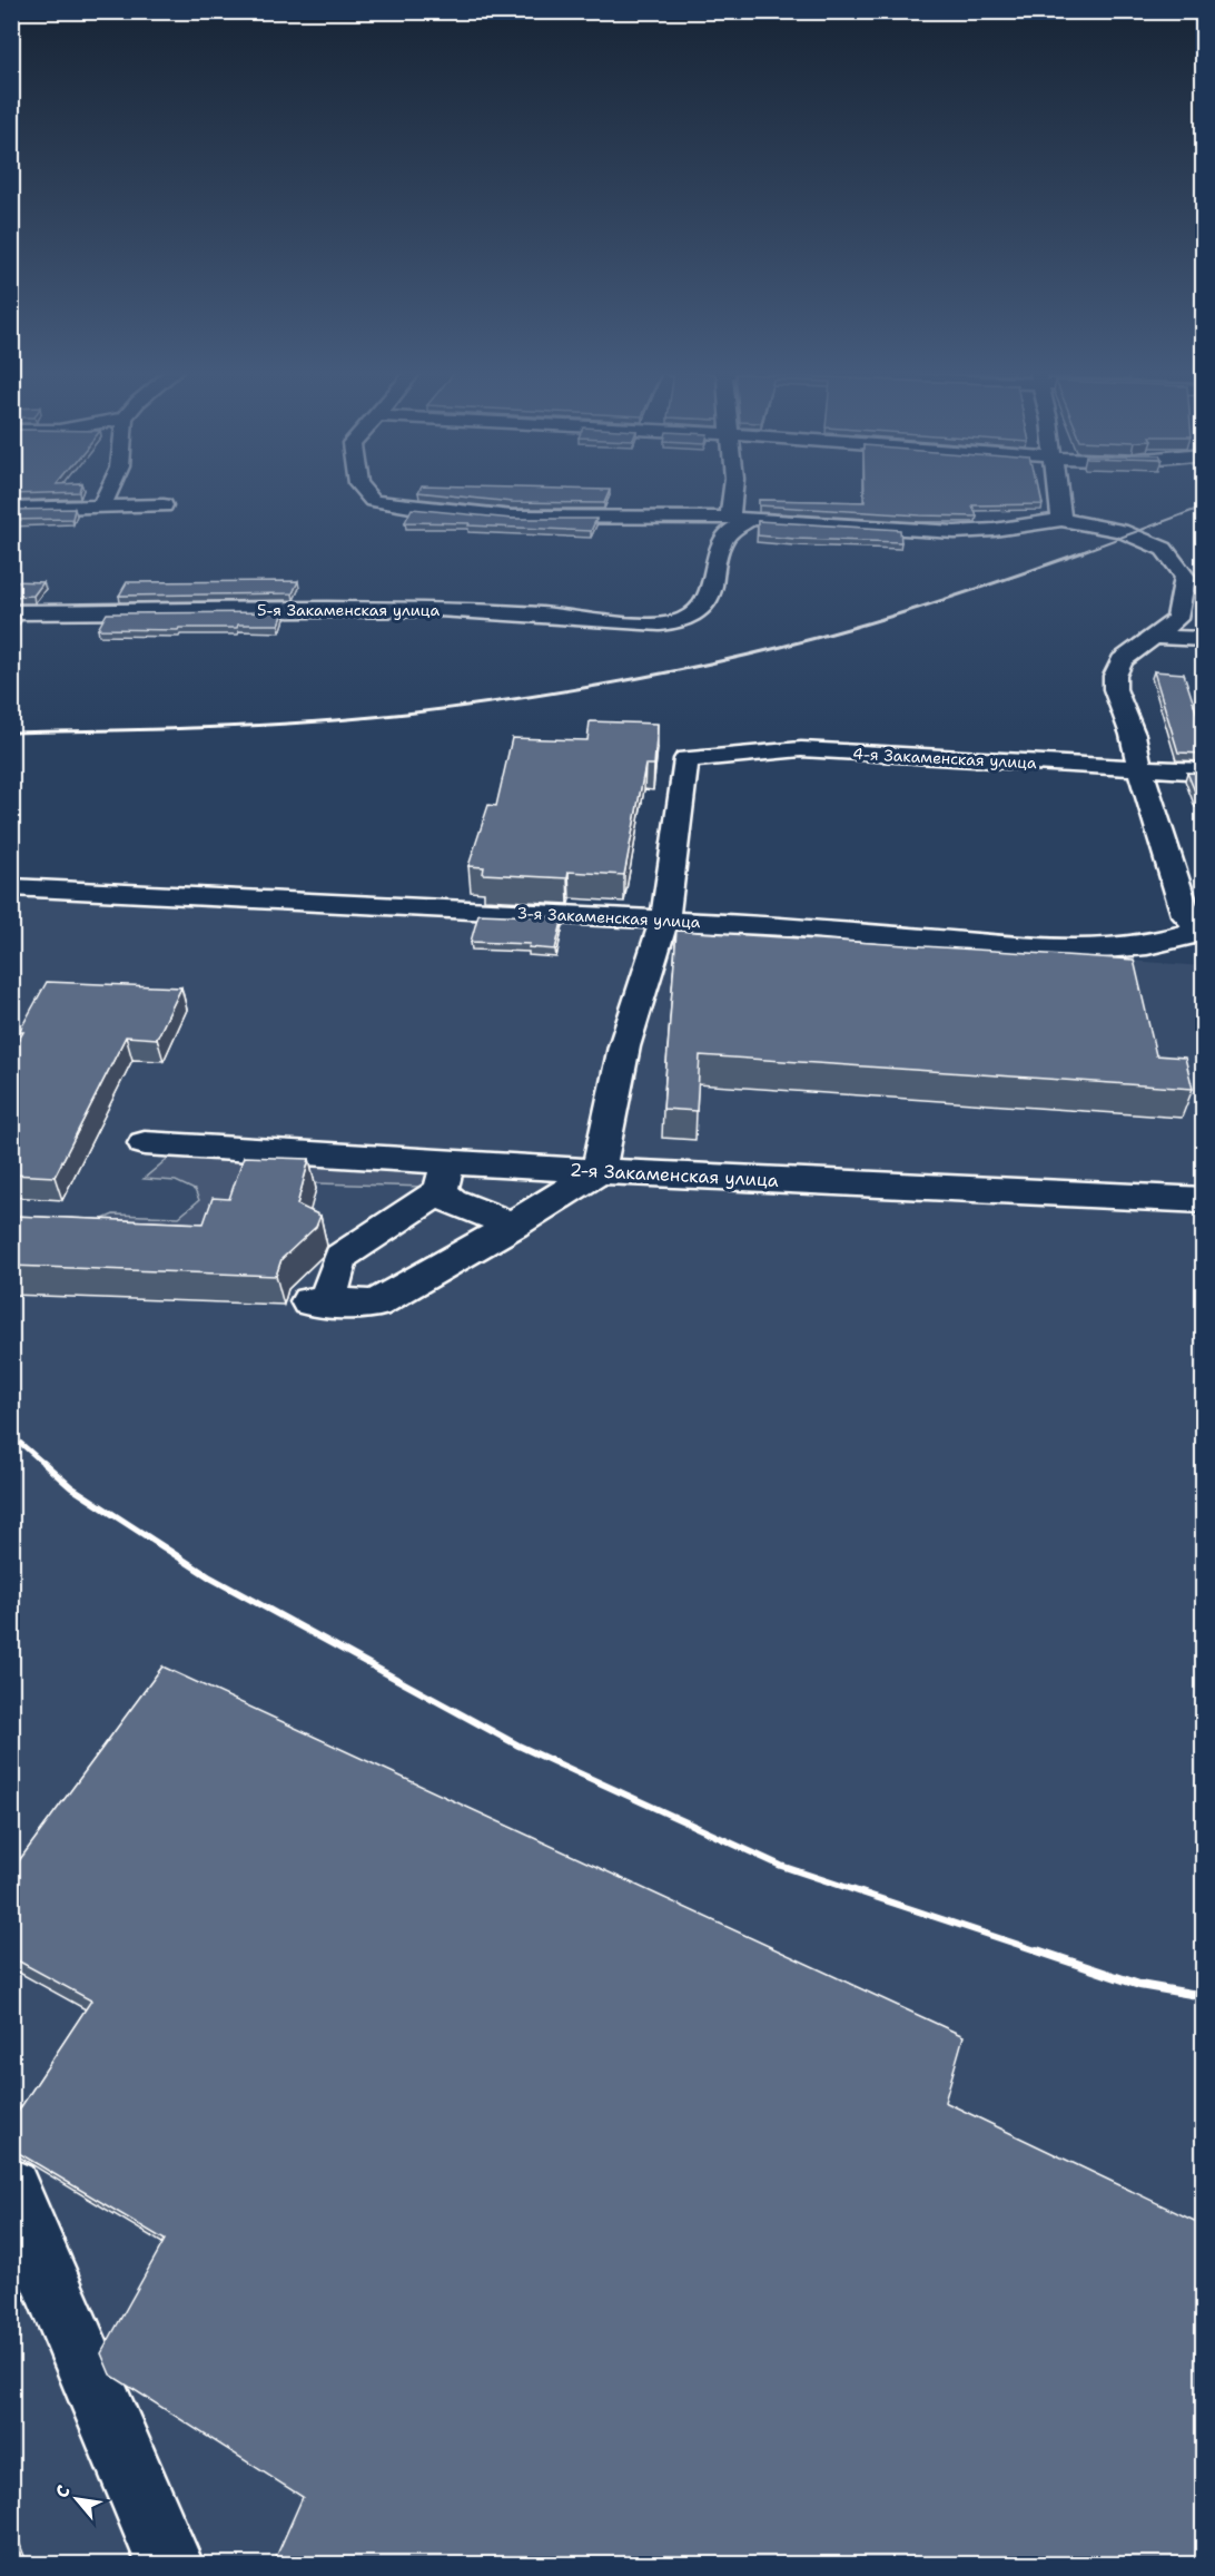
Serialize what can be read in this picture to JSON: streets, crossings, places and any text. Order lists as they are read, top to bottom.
{
  "streets": {
    "street": [
      "5-я Закаменская улица",
      "4-я Закаменская улица",
      "3-я Закаменская улица",
      "2-я Закаменская улица"
    ]
  },
  "crossings": [
    ["4-я Закаменская улица", "3-я Закаменская улица"]
  ],
  "north": "top left"
}
